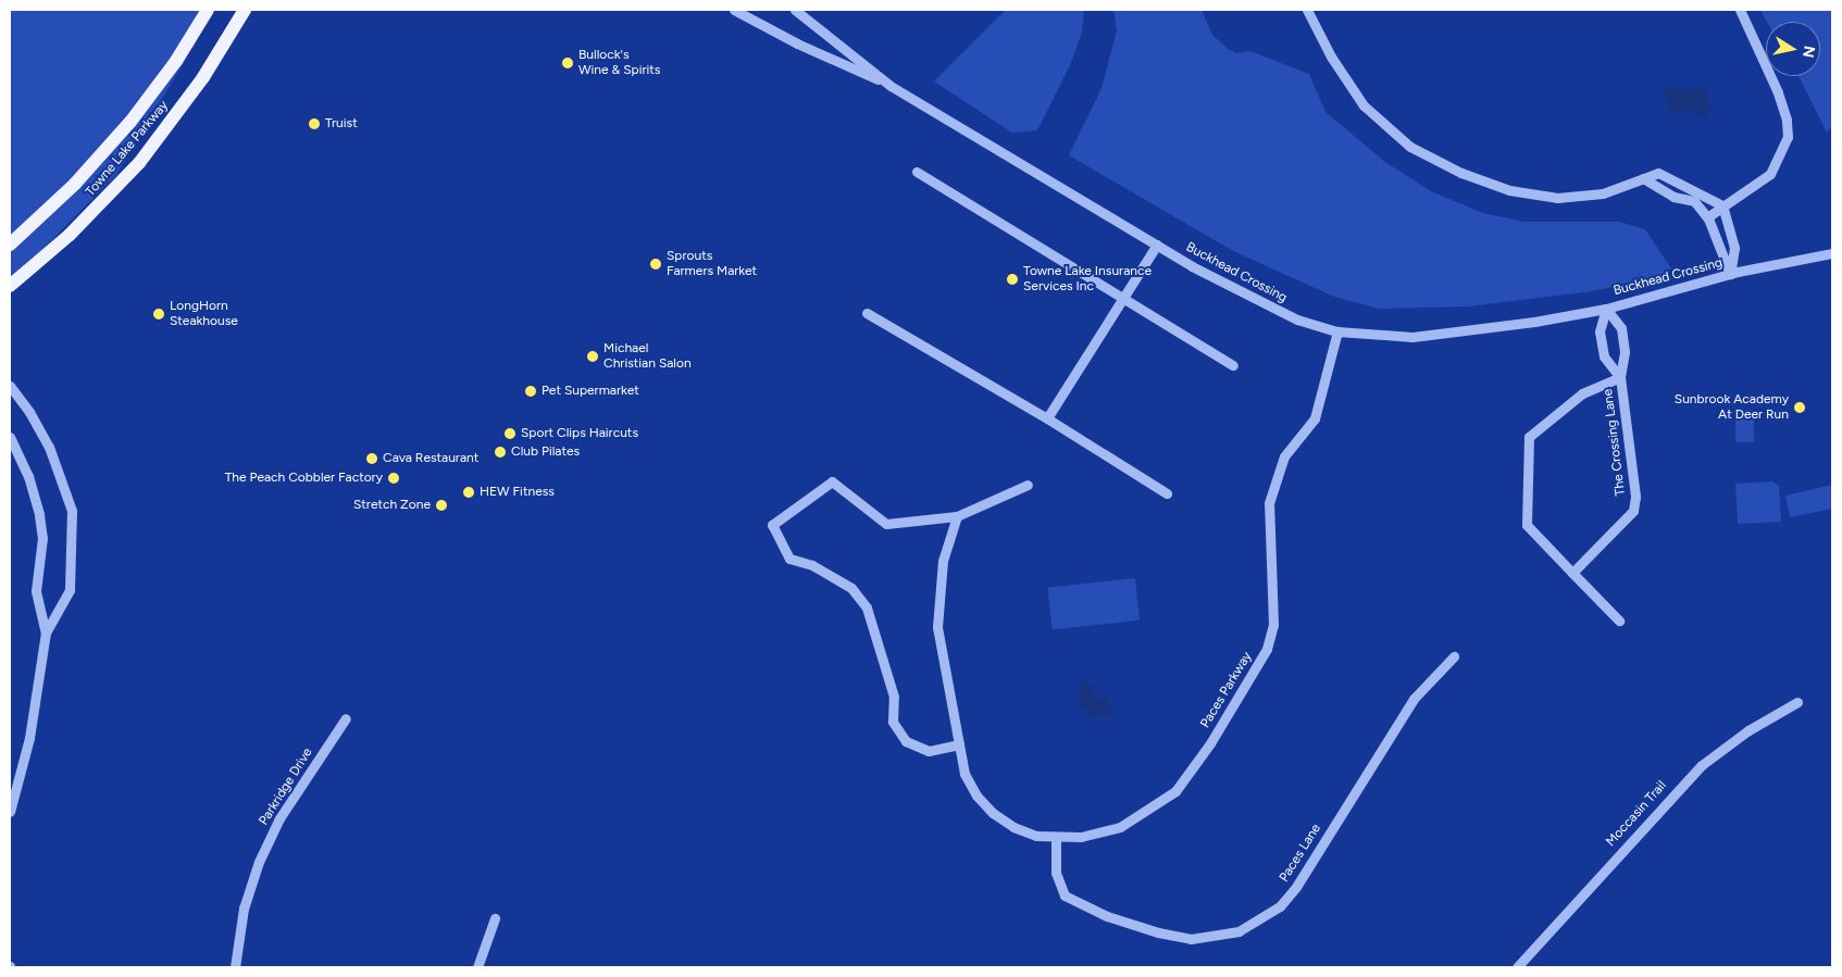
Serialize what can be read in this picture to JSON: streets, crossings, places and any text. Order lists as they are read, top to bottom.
{
  "streets": {
    "main road": ["Towne Lake Parkway"],
    "street": [
      "Buckhead Crossing",
      "The Crossing Lane",
      "Paces Parkway",
      "Parkridge Drive",
      "Moccasin Trail",
      "Paces Lane"
    ]
  },
  "crossings": [
    ["Buckhead Crossing", "The Crossing Lane"],
    ["Buckhead Crossing", "Paces Parkway"],
    ["Paces Parkway", "Paces Lane"]
  ],
  "places": [
    "Bullock's Wine & Spirits",
    "Truist",
    "Sprouts Farmers Market",
    "Towne Lake Insurance Services Inc",
    "LongHorn Steakhouse",
    "Michael Christian Salon",
    "Pet Supermarket",
    "Sunbrook Academy At Deer Run",
    "Sport Clips Haircuts",
    "Club Pilates",
    "Cava Restaurant",
    "The Peach Cobbler Factory",
    "HEW Fitness",
    "Stretch Zone"
  ],
  "north": "right"
}
